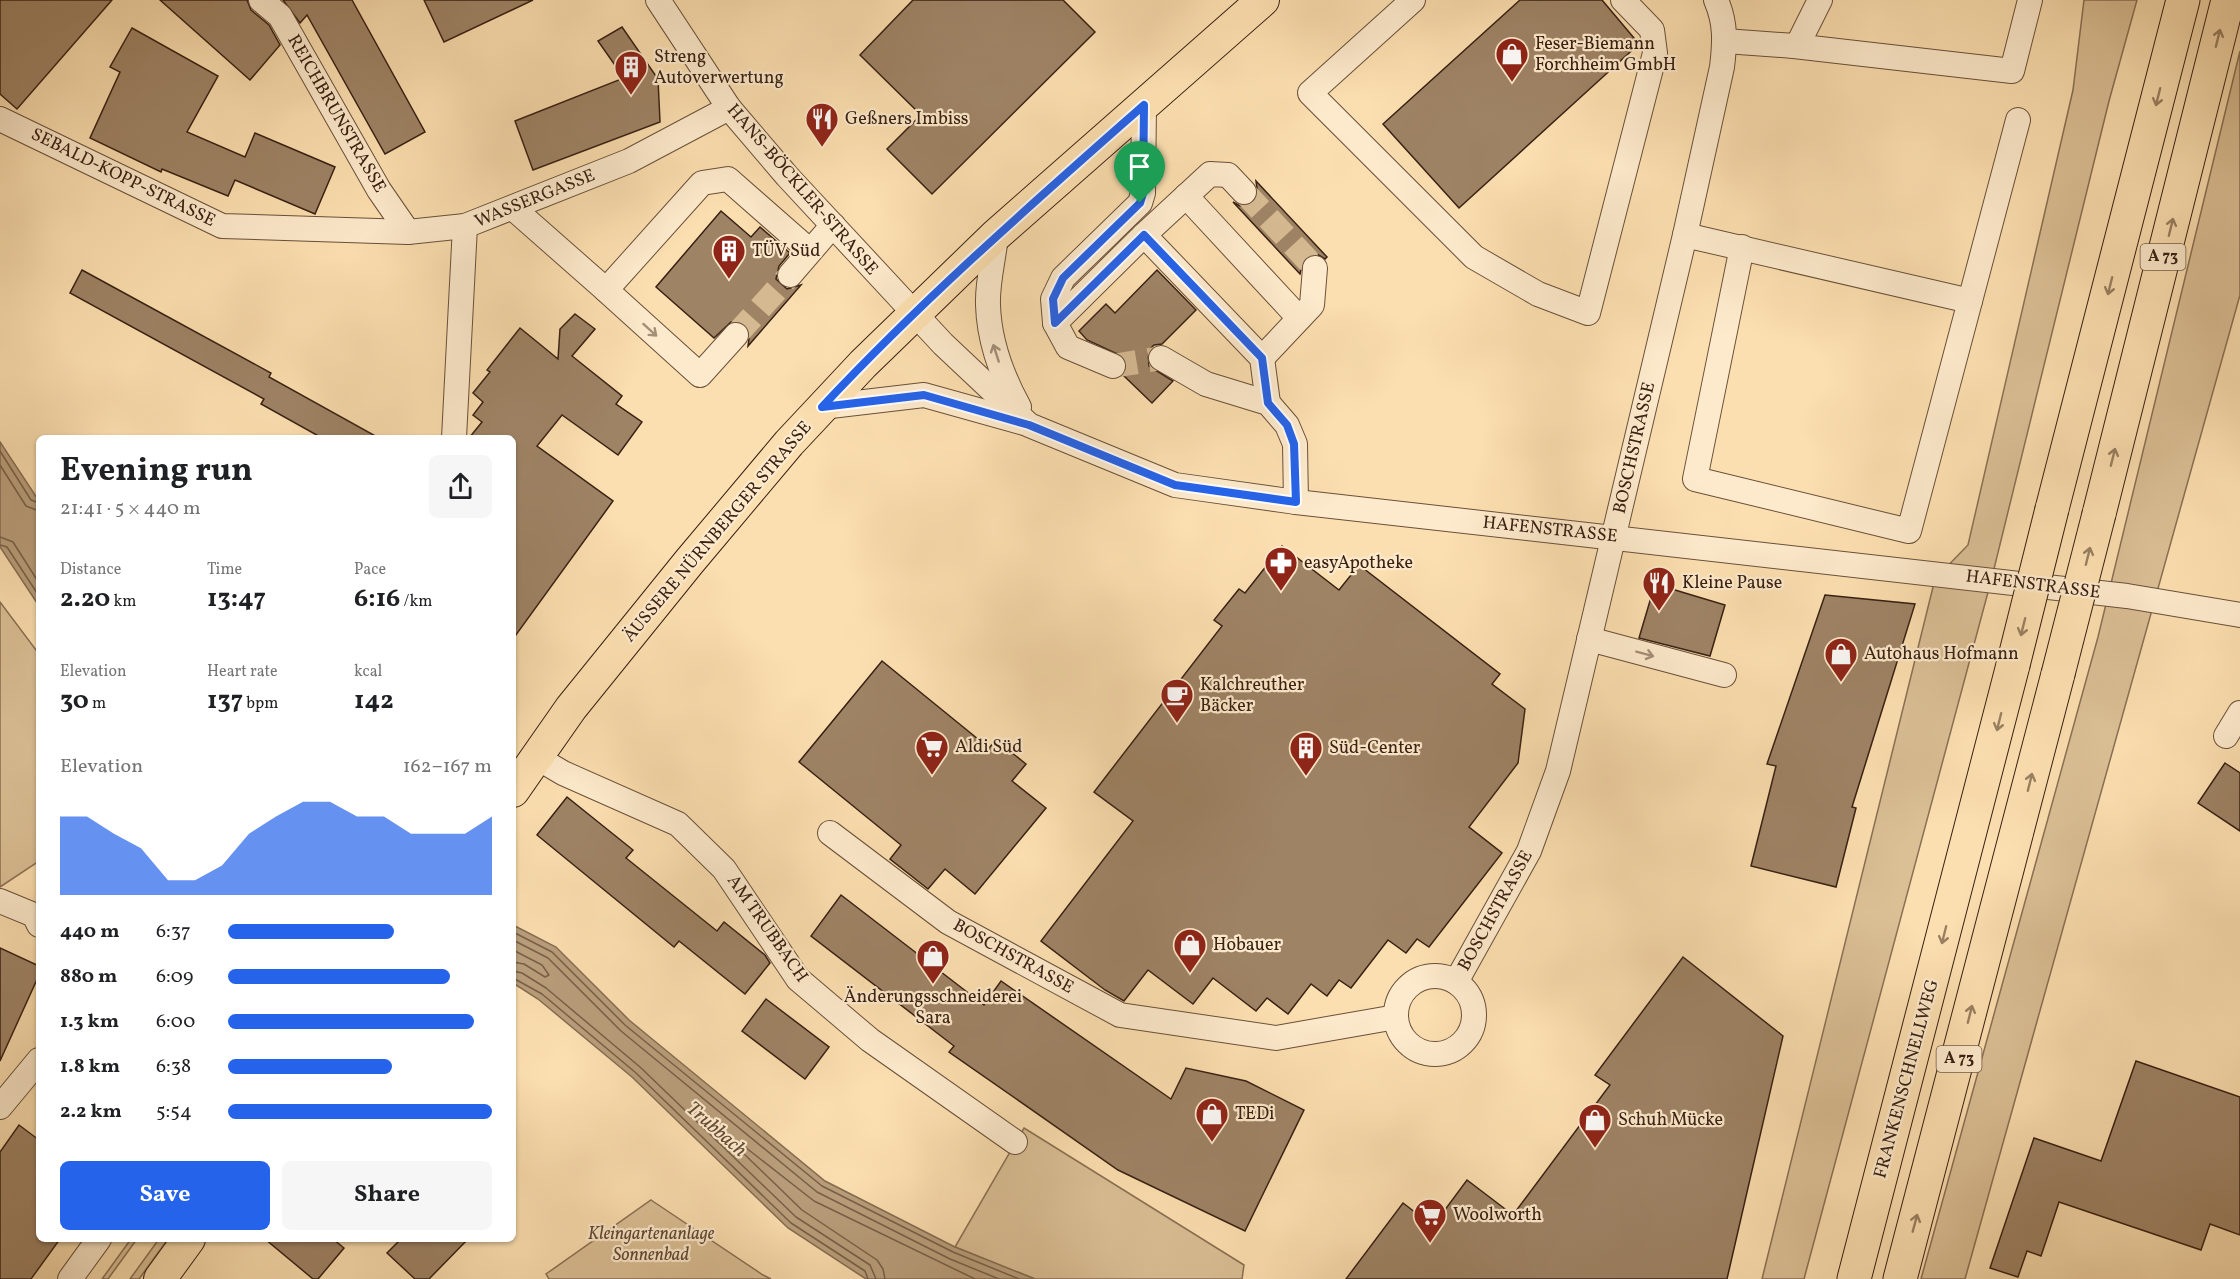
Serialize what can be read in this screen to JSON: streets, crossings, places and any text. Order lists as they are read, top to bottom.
{
  "streets": {
    "highway": ["A 73", "FRANKENSCHNELLWEG"],
    "main road": ["ÄUSSERE NÜRNBERGER STRASSE"],
    "street": [
      "REICHBRUNSTRASSE",
      "SEBALD-KOPP-STRASSE",
      "HANS-BÖCKLER-STRASSE",
      "WASSERGASSE",
      "BOSCHSTRASSE",
      "HAFENSTRASSE",
      "AM TRUBBACH"
    ]
  },
  "crossings": [
    ["REICHBRUNSTRASSE", "SEBALD-KOPP-STRASSE"],
    ["SEBALD-KOPP-STRASSE", "WASSERGASSE"],
    ["HANS-BÖCKLER-STRASSE", "WASSERGASSE"],
    ["HANS-BÖCKLER-STRASSE", "HAFENSTRASSE"],
    ["HANS-BÖCKLER-STRASSE", "ÄUSSERE NÜRNBERGER STRASSE"],
    ["BOSCHSTRASSE", "HAFENSTRASSE"],
    ["HAFENSTRASSE", "ÄUSSERE NÜRNBERGER STRASSE"],
    ["ÄUSSERE NÜRNBERGER STRASSE", "AM TRUBBACH"]
  ],
  "water": ["Trubbach"],
  "parks": ["Kleingartenanlage Sonnenbad"],
  "places": {
    "shop": [
      "Feser-Biemann Forchheim GmbH",
      "Autohaus Hofmann",
      "Hobauer",
      "Änderungsschneiderei Sara",
      "TEDi",
      "Schuh Mücke"
    ],
    "building": ["Streng Autoverwertung", "TÜV Süd", "Süd-Center"],
    "restaurant": ["Geßners Imbiss", "Kleine Pause"],
    "pharmacy": ["easyApotheke"],
    "cafe": ["Kalchreuther Bäcker"],
    "supermarket": ["Aldi Süd", "Woolworth"]
  },
  "page": {
    "heading": ["Evening run", "21:41 · 5 × 440 m"],
    "stats": [
      ["Distance", "2.20 km"],
      ["Time", "13:47"],
      ["Pace", "6:16 /km"],
      ["Elevation", "30 m"],
      ["Heart rate", "137 bpm"],
      ["kcal", "142"]
    ],
    "chart": ["Elevation", "162–167 m"],
    "list": [
      {
        "name": "440 m",
        "note": "6:37"
      },
      {
        "name": "880 m",
        "note": "6:09"
      },
      {
        "name": "1.3 km",
        "note": "6:00"
      },
      {
        "name": "1.8 km",
        "note": "6:38"
      },
      {
        "name": "2.2 km",
        "note": "5:54"
      }
    ],
    "buttons": ["Save", "Share"]
  }
}
